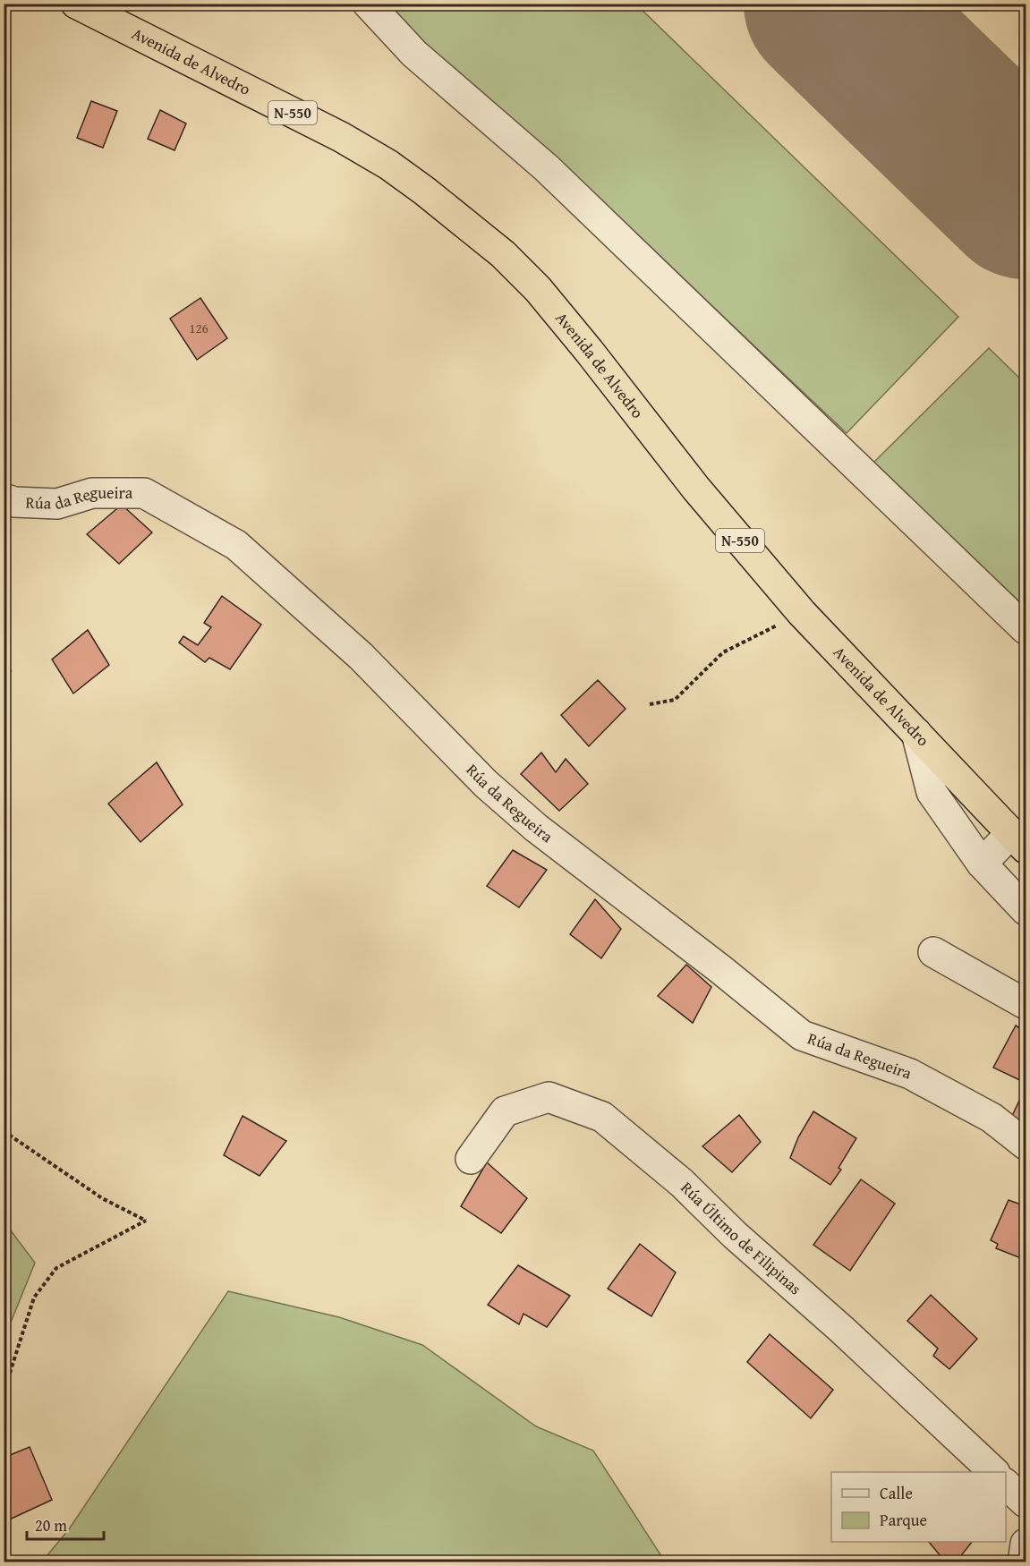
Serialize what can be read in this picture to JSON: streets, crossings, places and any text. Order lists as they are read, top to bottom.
{
  "streets": {
    "highway": ["Avenida de Alvedro", "N-550"],
    "street": ["Rúa da Regueira", "Rúa Último de Filipinas"]
  },
  "house_numbers": ["126"],
  "legend": ["Calle", "Parque"],
  "scale_bar": "20 m"
}
